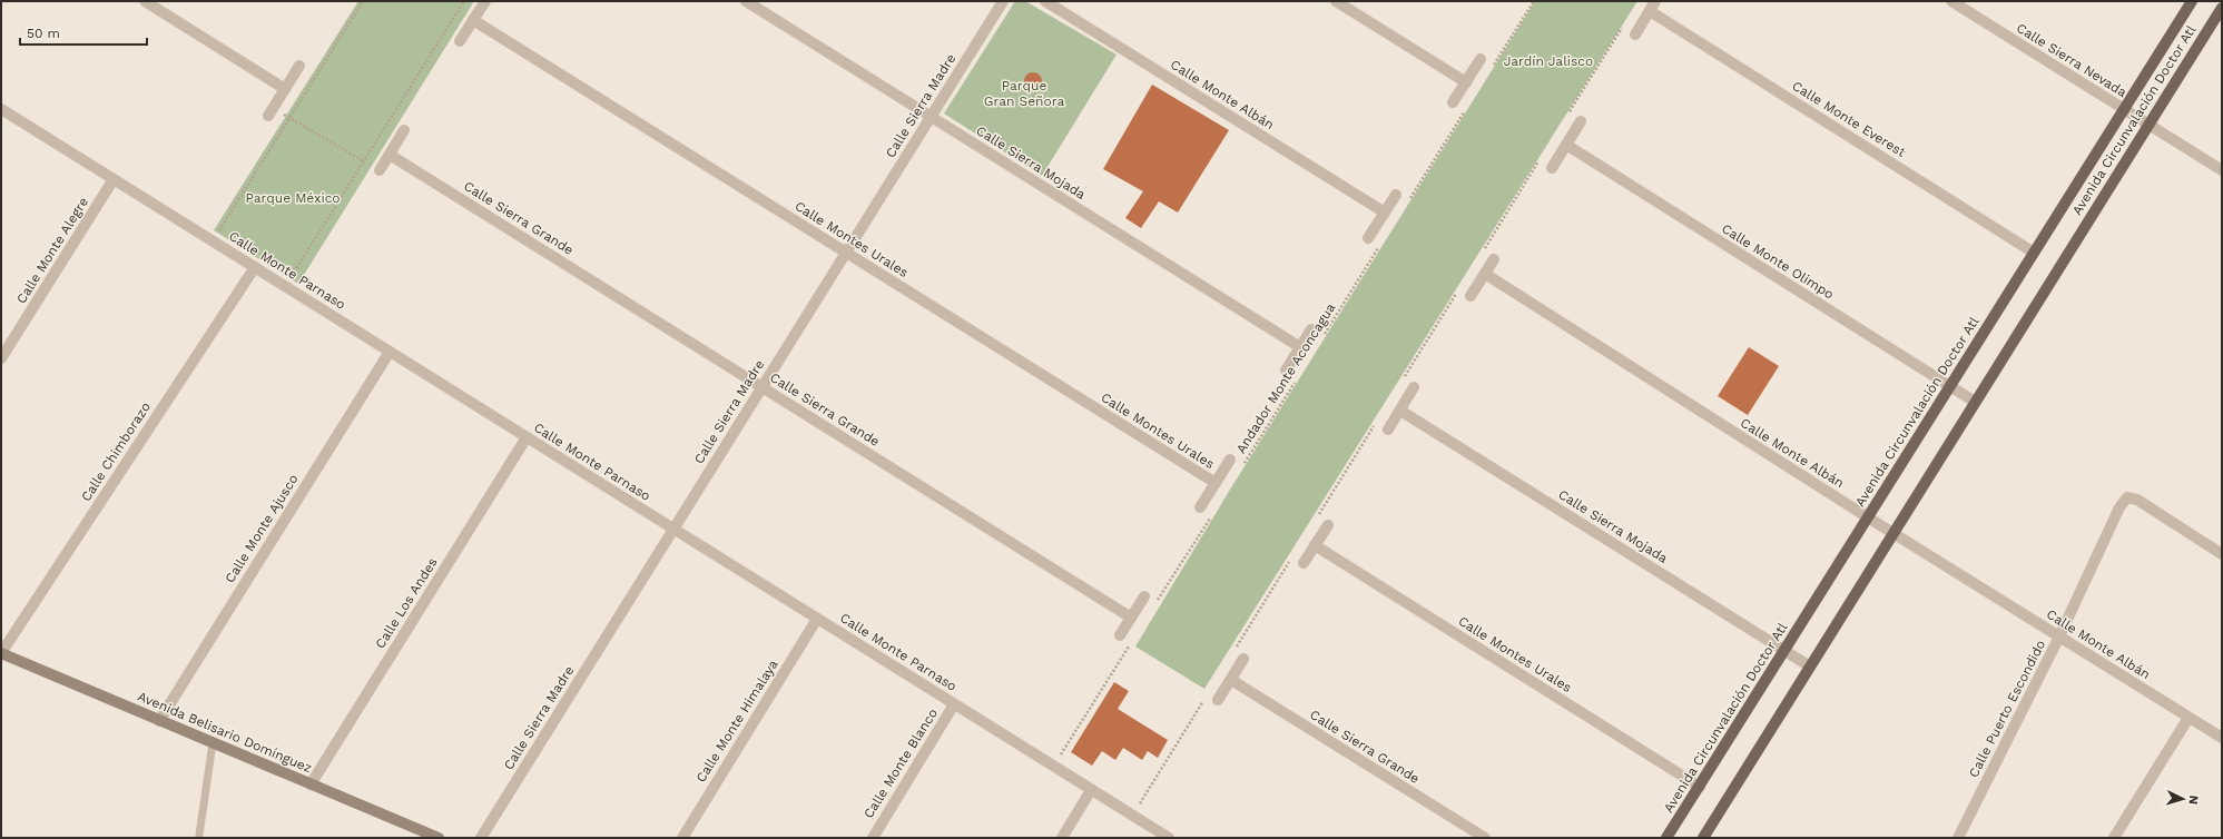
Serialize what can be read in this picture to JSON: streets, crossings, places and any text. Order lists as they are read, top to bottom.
{
  "streets": {
    "main road": ["Avenida Circunvalación Doctor Atl", "Avenida Belisario Domínguez"],
    "street": [
      "Calle Sierra Nevada",
      "Calle Monte Albán",
      "Calle Sierra Madre",
      "Calle Monte Everest",
      "Calle Sierra Mojada",
      "Calle Sierra Grande",
      "Calle Montes Urales",
      "Calle Monte Alegre",
      "Calle Monte Olimpo",
      "Calle Monte Parnaso",
      "Calle Chimborazo",
      "Calle Monte Ajusco",
      "Calle Los Andes",
      "Calle Puerto Escondido",
      "Calle Monte Himalaya",
      "Calle Monte Blanco"
    ],
    "path": ["Andador Monte Aconcagua"]
  },
  "crossings": [
    ["Calle Sierra Nevada", "Avenida Circunvalación Doctor Atl"],
    ["Calle Monte Albán", "Avenida Circunvalación Doctor Atl"],
    ["Calle Monte Albán", "Calle Puerto Escondido"],
    ["Calle Sierra Madre", "Calle Sierra Mojada"],
    ["Calle Sierra Madre", "Calle Sierra Grande"],
    ["Calle Sierra Madre", "Calle Montes Urales"],
    ["Calle Sierra Madre", "Calle Monte Parnaso"],
    ["Calle Monte Everest", "Avenida Circunvalación Doctor Atl"],
    ["Avenida Circunvalación Doctor Atl", "Calle Sierra Mojada"],
    ["Avenida Circunvalación Doctor Atl", "Calle Montes Urales"],
    ["Avenida Circunvalación Doctor Atl", "Calle Monte Olimpo"],
    ["Calle Monte Alegre", "Calle Monte Parnaso"],
    ["Calle Monte Parnaso", "Calle Chimborazo"],
    ["Calle Monte Parnaso", "Calle Monte Ajusco"],
    ["Calle Monte Parnaso", "Calle Los Andes"],
    ["Calle Monte Parnaso", "Calle Monte Himalaya"],
    ["Calle Monte Parnaso", "Calle Monte Blanco"],
    ["Calle Chimborazo", "Avenida Belisario Domínguez"],
    ["Calle Monte Ajusco", "Avenida Belisario Domínguez"],
    ["Calle Los Andes", "Avenida Belisario Domínguez"]
  ],
  "parks": ["Jardín Jalisco", "Parque Gran Señora", "Parque México"],
  "scale_bar": "50 m",
  "north": "right"
}
